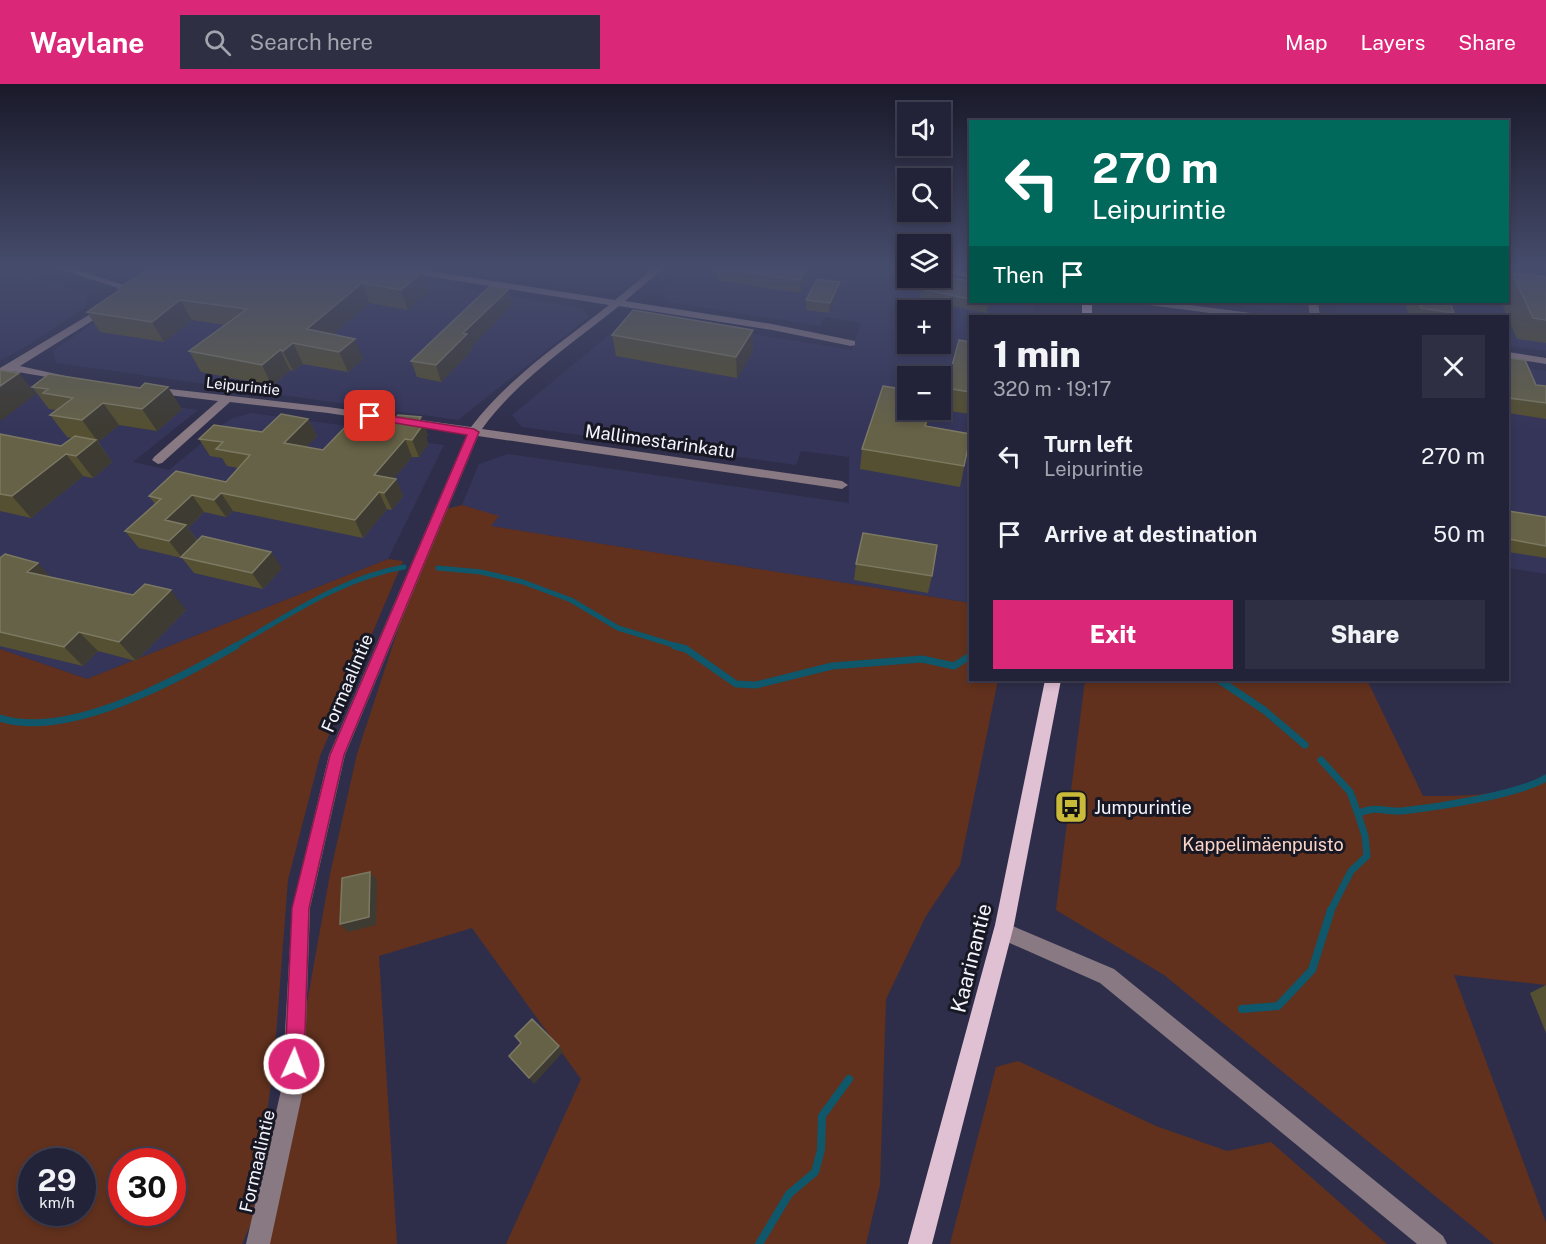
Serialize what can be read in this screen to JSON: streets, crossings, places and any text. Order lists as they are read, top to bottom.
{
  "streets": {
    "main road": ["Kaarinantie"],
    "street": ["Leipurintie", "Mallimestarinkatu", "Formaalintie"]
  },
  "crossings": [
    ["Leipurintie", "Mallimestarinkatu"],
    ["Leipurintie", "Formaalintie"],
    ["Mallimestarinkatu", "Formaalintie"]
  ],
  "parks": ["Kappelimäenpuisto"],
  "places": {
    "bus stop": ["Jumpurintie"]
  },
  "page": {
    "header": "Waylane",
    "search": "Search here",
    "nav": ["Map", "Layers", "Share"],
    "map_buttons": ["+", "−"],
    "turn": ["270 m", "Leipurintie"],
    "then": "Then",
    "heading": ["1 min", "320 m · 19:17"],
    "list": [
      {
        "name": "Turn left",
        "note": "Leipurintie",
        "value": "270 m"
      },
      {
        "name": "Arrive at destination",
        "value": "50 m"
      }
    ],
    "buttons": ["Exit", "Share"],
    "speed": "29 km/h",
    "limit": "30"
  }
}
